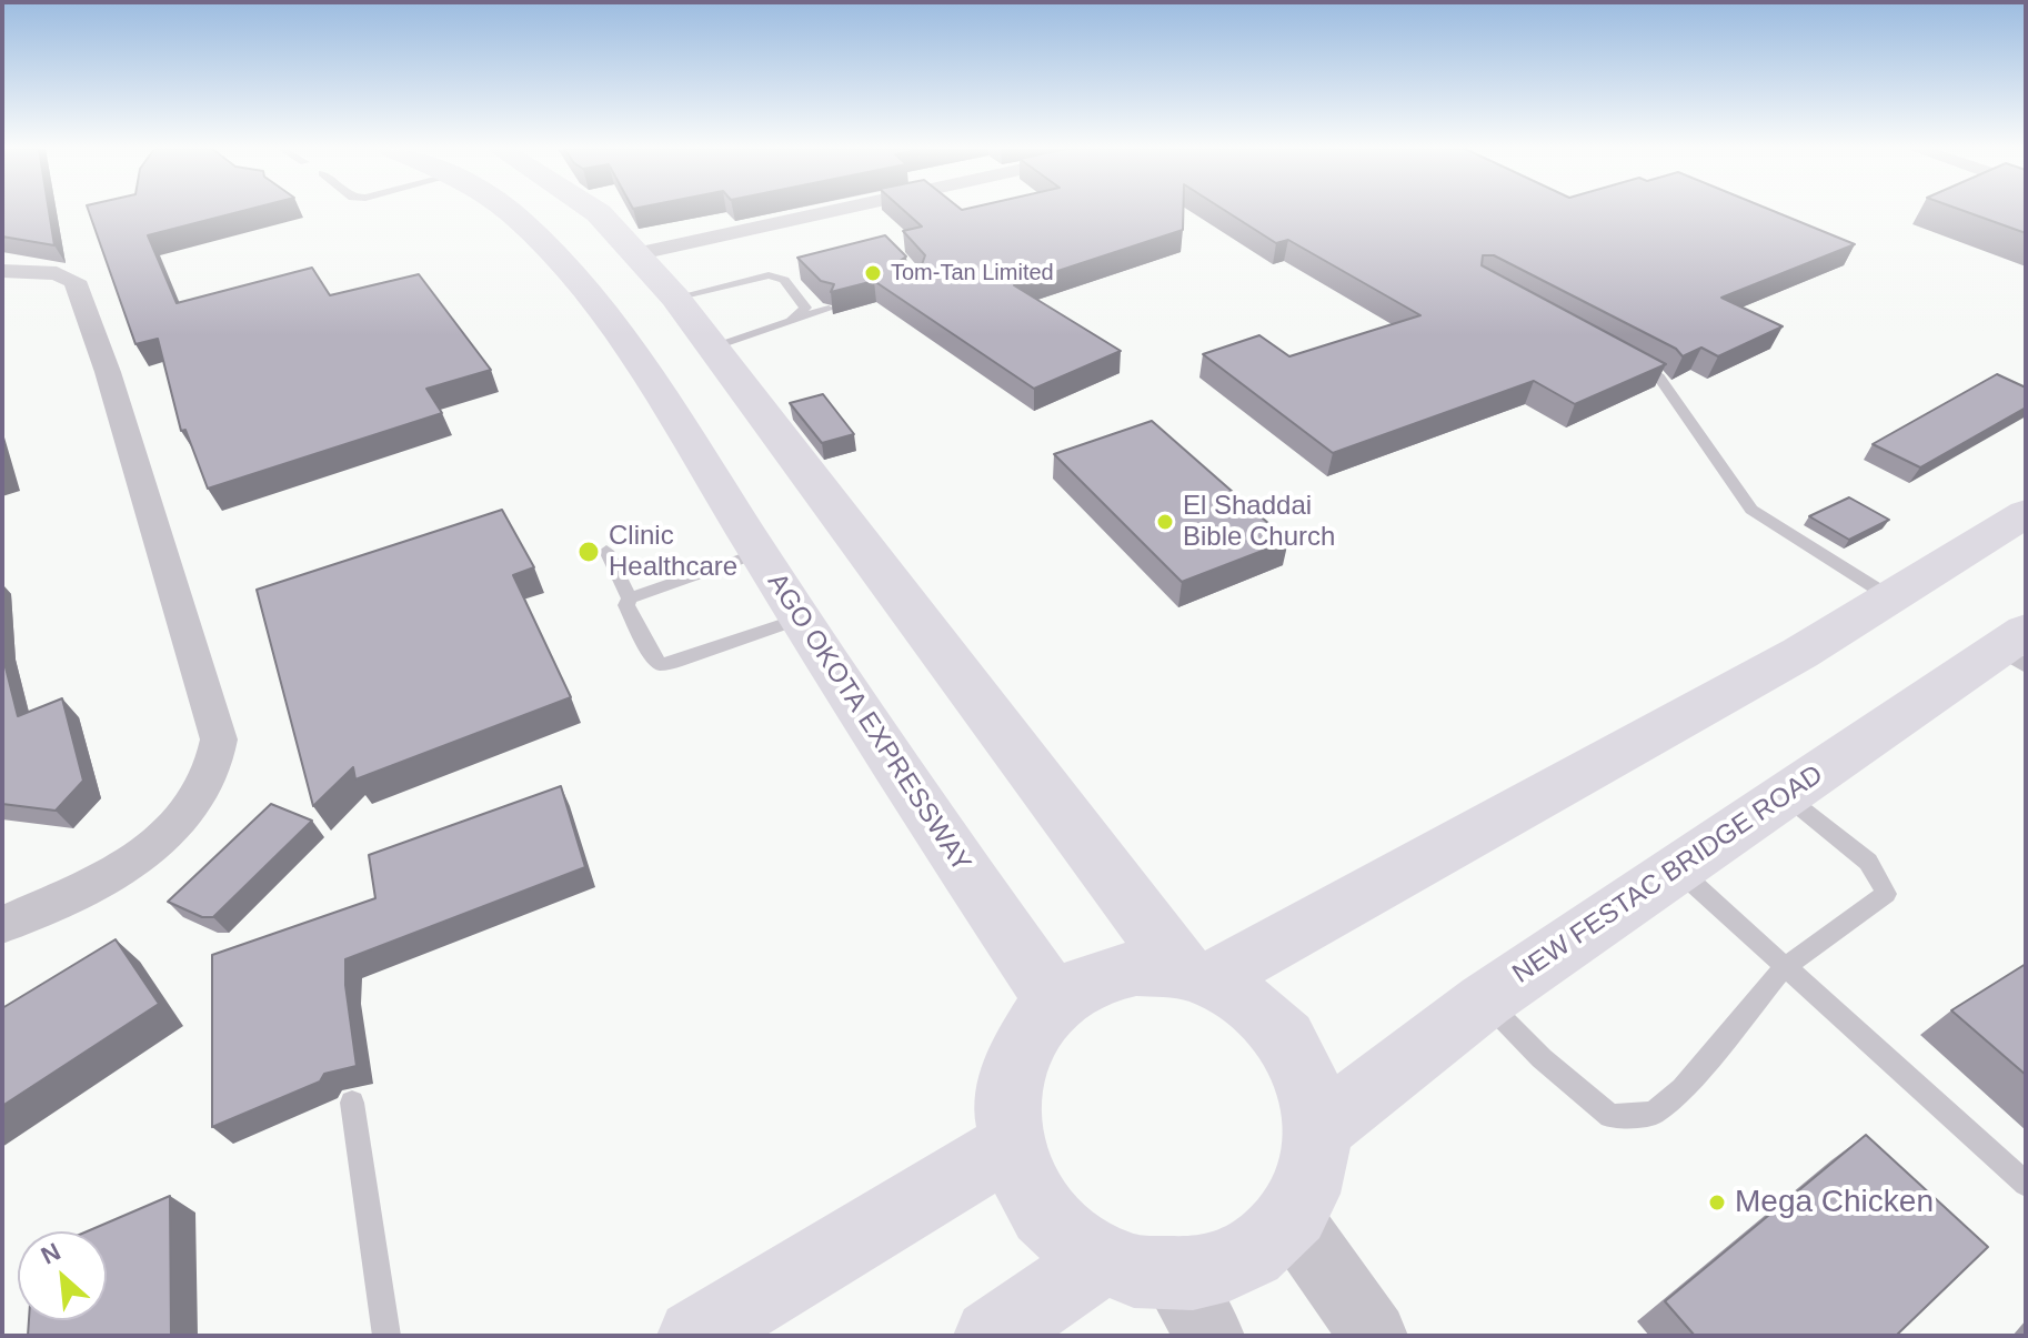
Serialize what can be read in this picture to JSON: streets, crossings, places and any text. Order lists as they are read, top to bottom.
{
  "streets": {
    "main road": ["AGO OKOTA EXPRESSWAY", "NEW FESTAC BRIDGE ROAD"]
  },
  "crossings": [
    ["AGO OKOTA EXPRESSWAY", "NEW FESTAC BRIDGE ROAD"]
  ],
  "places": [
    "Tom-Tan Limited",
    "El Shaddai Bible Church",
    "Clinic Healthcare",
    "Mega Chicken"
  ],
  "north": "top left"
}
